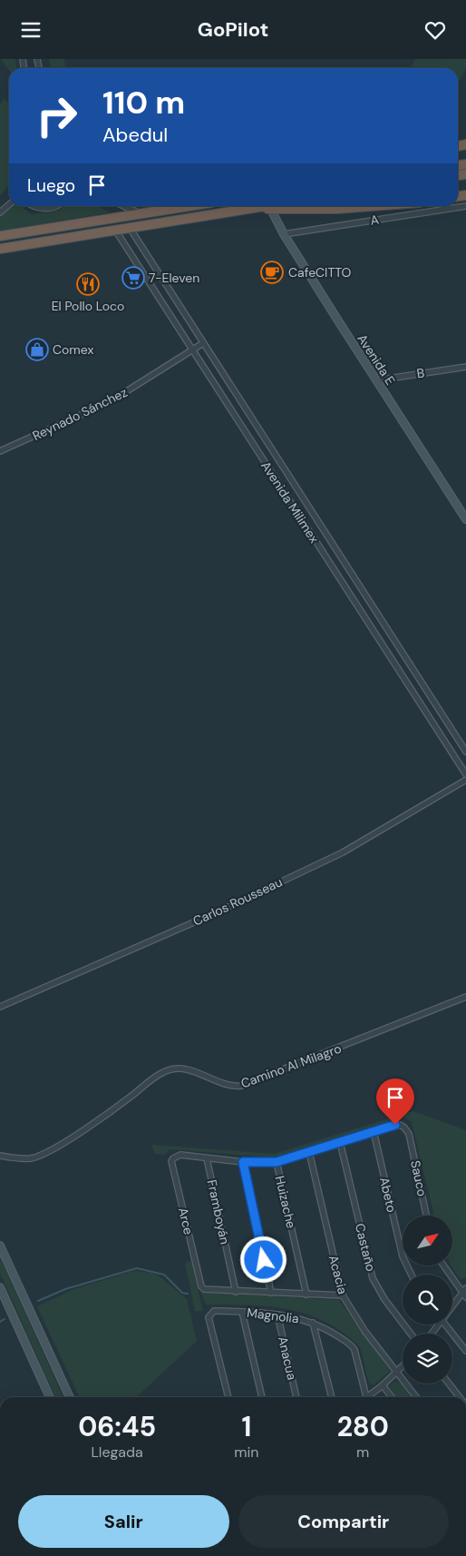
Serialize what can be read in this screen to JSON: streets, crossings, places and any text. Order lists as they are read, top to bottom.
{
  "streets": {
    "main road": ["Avenida E"],
    "street": [
      "A",
      "B",
      "Reynado Sánchez",
      "Avenida Milimex",
      "Carlos Rousseau",
      "Camino Al Milagro",
      "Sauco",
      "Abeto",
      "Huizache",
      "Framboyán",
      "Arce",
      "Castaño",
      "Acacia",
      "Magnolia",
      "Anacua"
    ]
  },
  "crossings": [
    ["A", "Avenida E"],
    ["Avenida E", "B"],
    ["Reynado Sánchez", "Avenida Milimex"],
    ["Sauco", "Abeto"],
    ["Framboyán", "Arce"],
    ["Magnolia", "Anacua"]
  ],
  "places": {
    "cafe": ["CafeCITTO"],
    "supermarket": ["7-Eleven"],
    "restaurant": ["El Pollo Loco"],
    "shop": ["Comex"]
  },
  "north": "top right",
  "page": {
    "header": "GoPilot",
    "turn": ["110 m", "Abedul"],
    "then": "Luego",
    "eta": [
      "06:45",
      "Llegada",
      "1",
      "min",
      "280",
      "m"
    ],
    "buttons": ["Salir", "Compartir"]
  }
}
